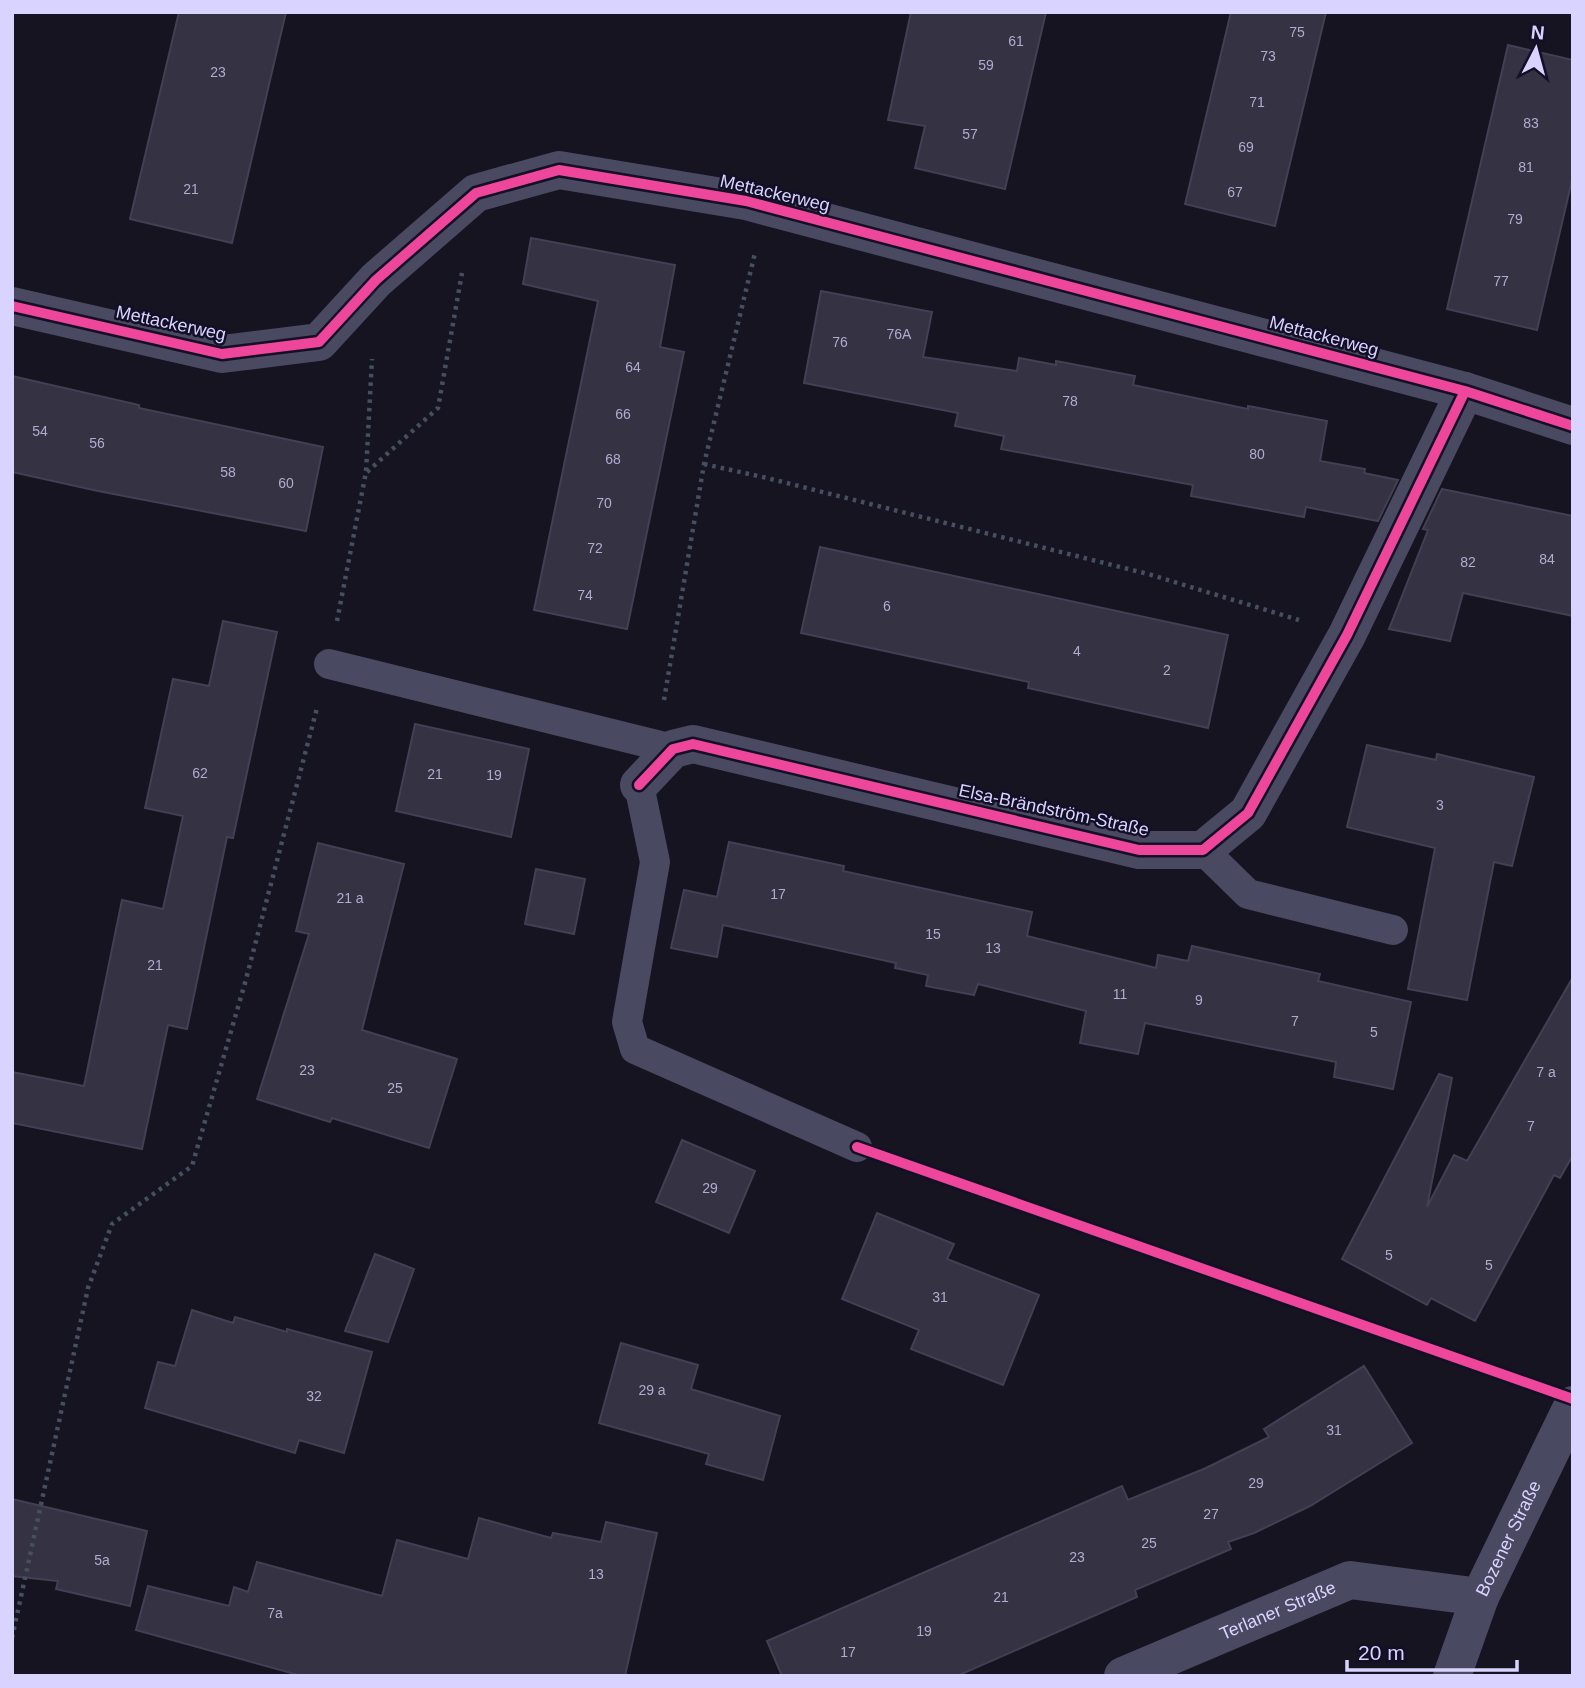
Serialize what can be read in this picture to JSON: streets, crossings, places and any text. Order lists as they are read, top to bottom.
{
  "streets": {
    "street": [
      "Mettackerweg",
      "Elsa-Brändström-Straße",
      "Bozener Straße",
      "Terlaner Straße"
    ]
  },
  "crossings": [
    ["Bozener Straße", "Terlaner Straße"]
  ],
  "house_numbers": [
    "75",
    "61",
    "73",
    "59",
    "23",
    "71",
    "83",
    "57",
    "69",
    "81",
    "21",
    "67",
    "79",
    "77",
    "76A",
    "76",
    "64",
    "78",
    "66",
    "54",
    "56",
    "80",
    "68",
    "58",
    "60",
    "70",
    "72",
    "84",
    "82",
    "74",
    "6",
    "4",
    "2",
    "62",
    "21",
    "19",
    "3",
    "17",
    "21 a",
    "15",
    "13",
    "21",
    "11",
    "9",
    "7",
    "5",
    "23",
    "7 a",
    "25",
    "7",
    "29",
    "5",
    "5",
    "31",
    "29 a",
    "32",
    "31",
    "29",
    "27",
    "25",
    "23",
    "5a",
    "13",
    "21",
    "7a",
    "19",
    "17"
  ],
  "scale_bar": "20 m",
  "north": "top"
}
